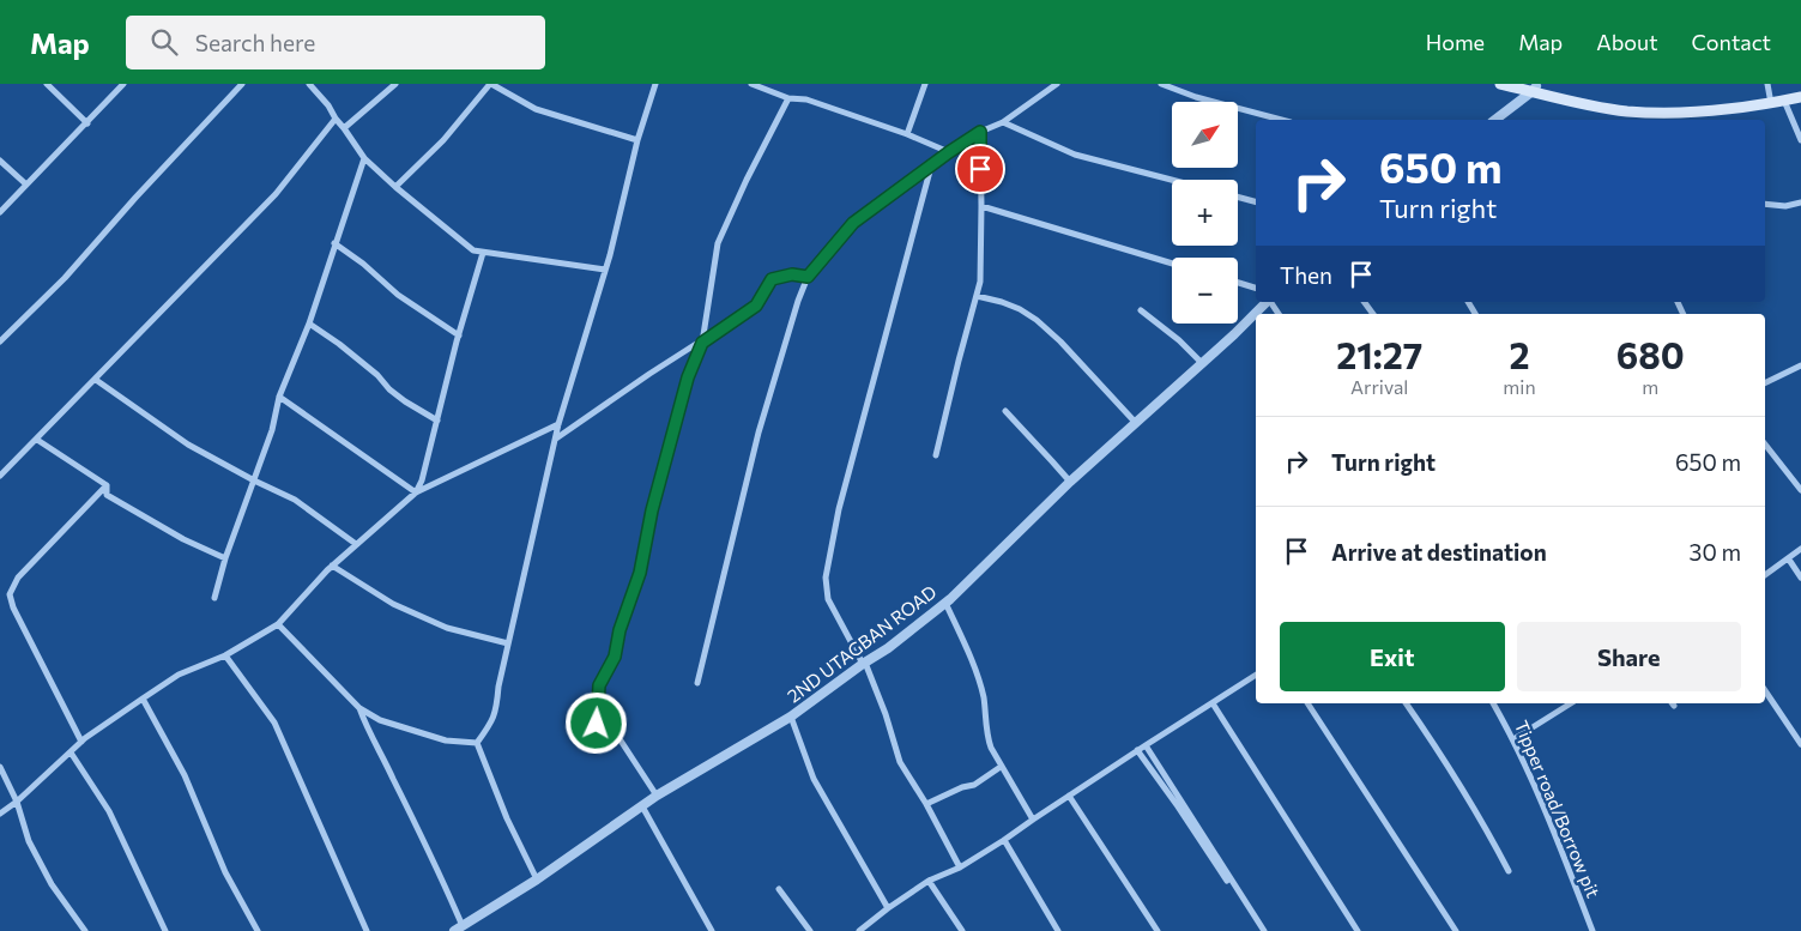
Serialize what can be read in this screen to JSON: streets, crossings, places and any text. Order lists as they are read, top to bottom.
{
  "streets": {
    "street": ["2ND UTAGBAN ROAD", "Tipper road/Borrow pit"]
  },
  "north": "top right",
  "page": {
    "header": "Map",
    "search": "Search here",
    "nav": [
      "Home",
      "Map",
      "About",
      "Contact"
    ],
    "map_buttons": ["+", "−"],
    "turn": ["650 m", "Turn right"],
    "then": "Then",
    "eta": [
      "21:27",
      "Arrival",
      "2",
      "min",
      "680",
      "m"
    ],
    "list": [
      {
        "name": "Turn right",
        "value": "650 m"
      },
      {
        "name": "Arrive at destination",
        "value": "30 m"
      }
    ],
    "buttons": ["Exit", "Share"]
  }
}
